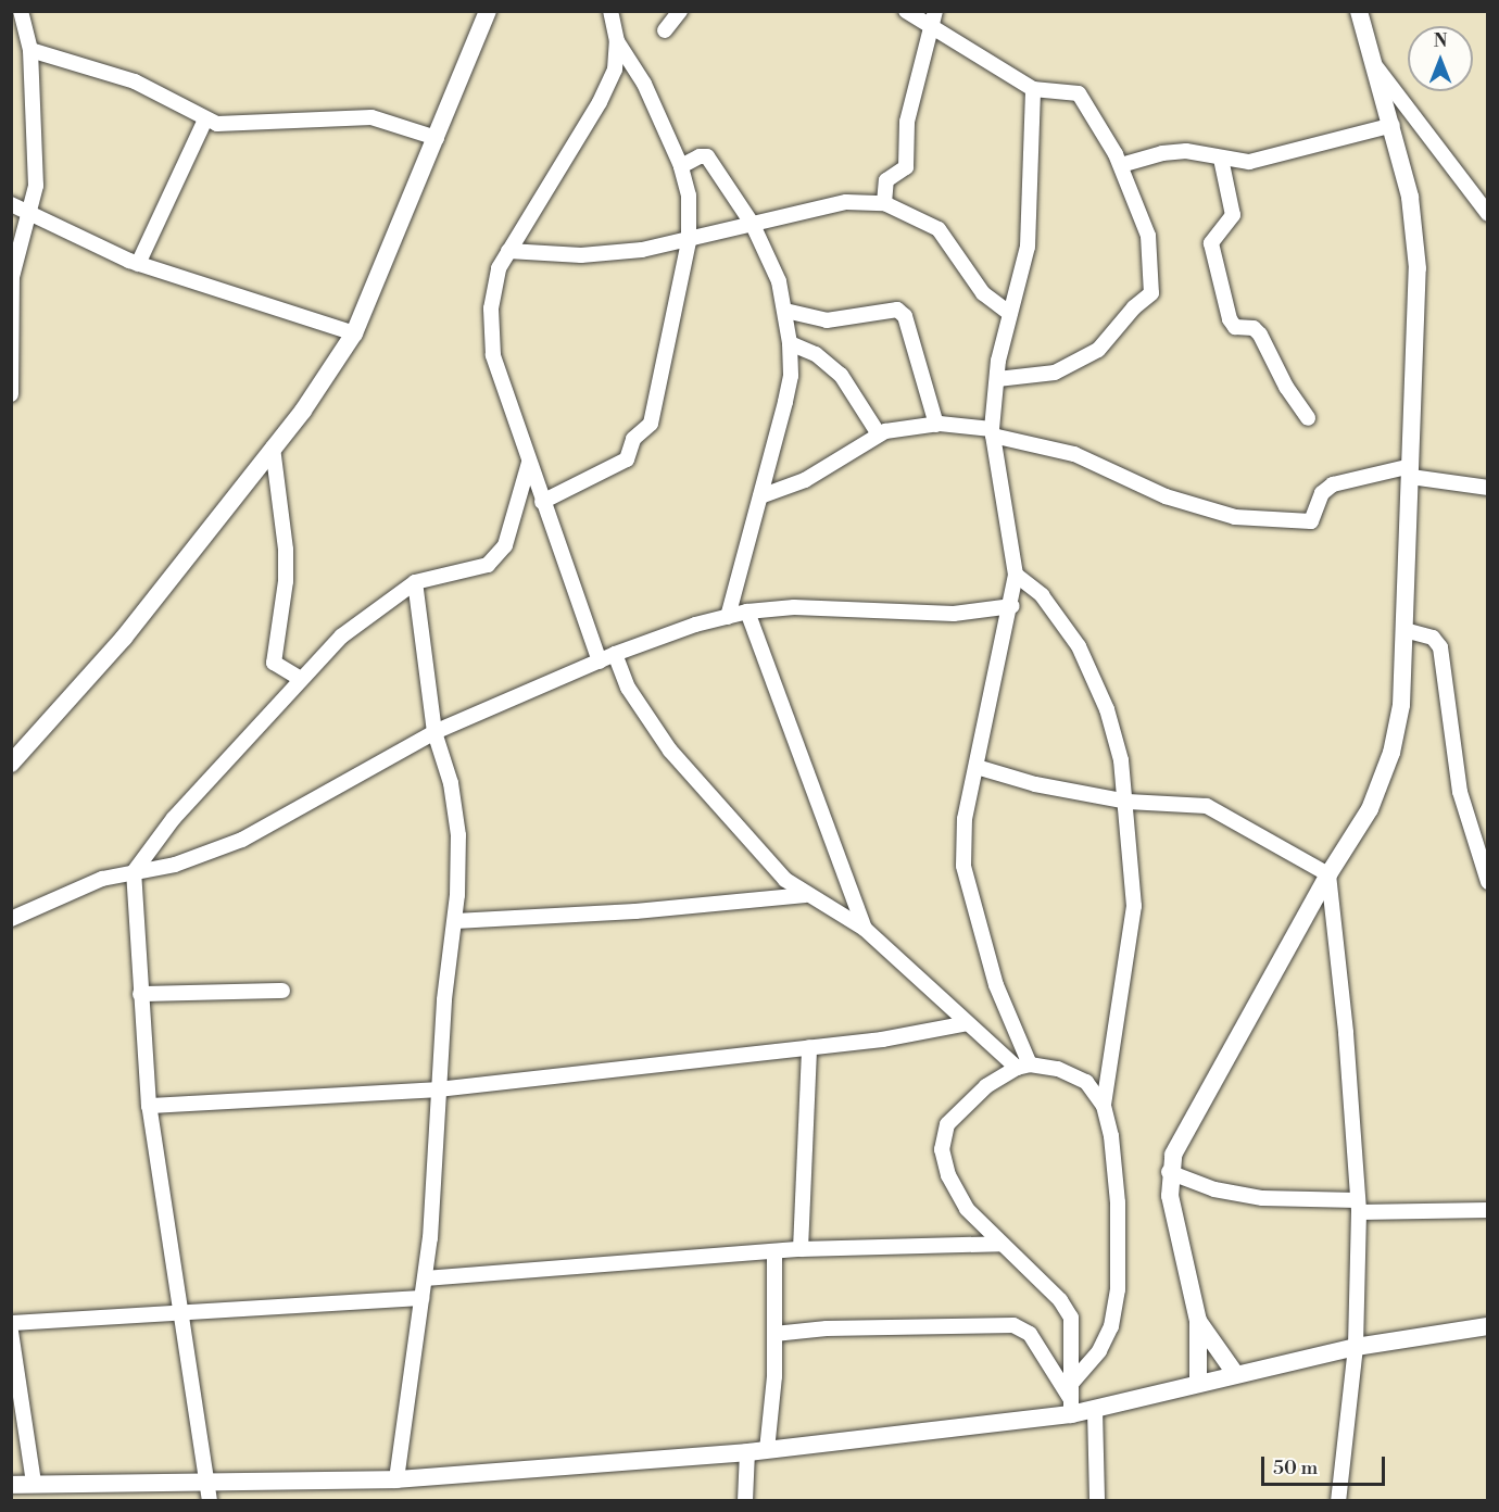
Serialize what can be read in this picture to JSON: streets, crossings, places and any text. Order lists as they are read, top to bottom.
{
  "scale_bar": "50 m",
  "north": "top"
}
